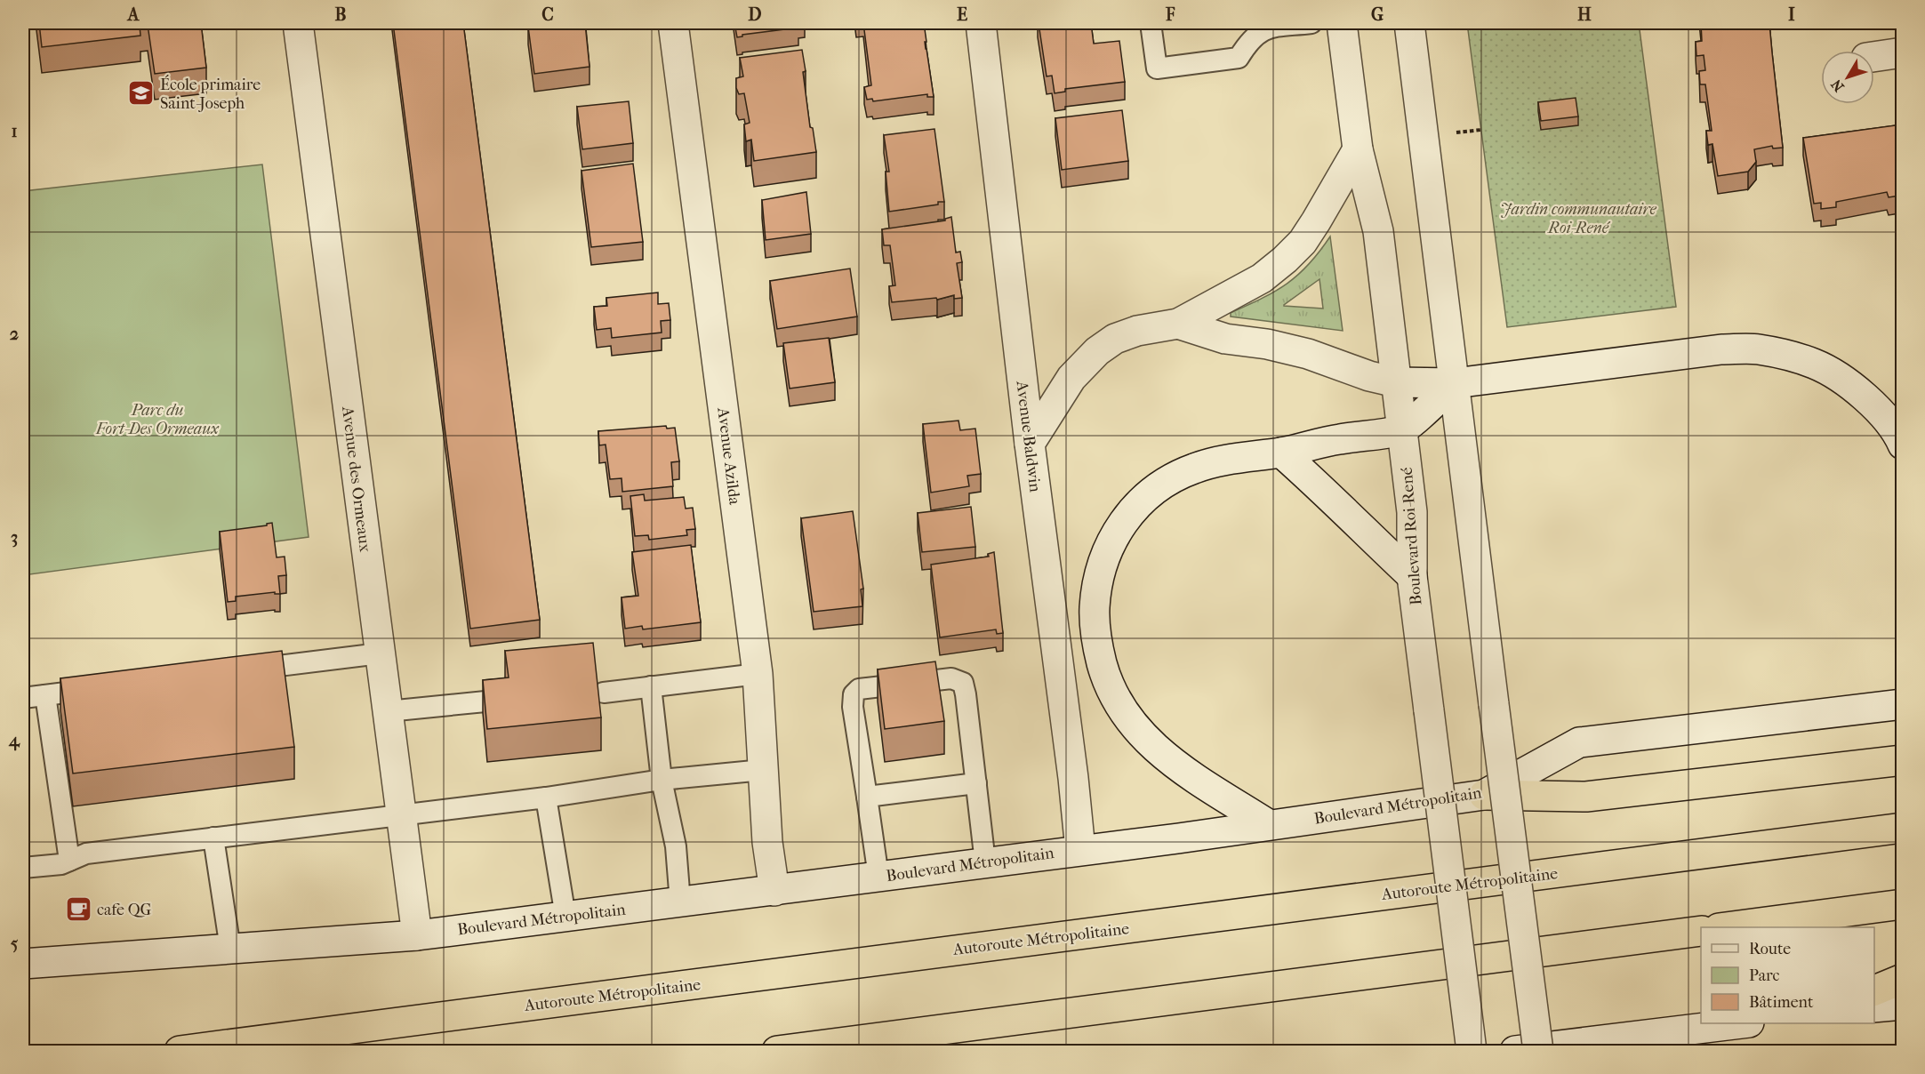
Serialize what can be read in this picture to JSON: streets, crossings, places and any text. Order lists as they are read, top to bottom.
{
  "streets": {
    "highway": ["Autoroute Métropolitaine"],
    "street": [
      "Avenue Baldwin",
      "Avenue Azilda",
      "Avenue des Ormeaux",
      "Boulevard Roi-René",
      "Boulevard Métropolitain"
    ]
  },
  "crossings": [
    ["Avenue Baldwin", "Boulevard Métropolitain"],
    ["Avenue Azilda", "Boulevard Métropolitain"],
    ["Avenue des Ormeaux", "Boulevard Métropolitain"]
  ],
  "parks": ["Jardin communautaire Roi-René", "Parc du Fort-Des Ormeaux"],
  "places": {
    "school or university": ["École primaire Saint-Joseph"],
    "cafe": ["cafe QG"]
  },
  "legend": ["Route", "Parc", "Bâtiment"],
  "north": "bottom left",
  "grid": {
    "columns": [
      "A",
      "B",
      "C",
      "D",
      "E",
      "F",
      "G",
      "H",
      "I"
    ],
    "rows": [
      "1",
      "2",
      "3",
      "4",
      "5"
    ]
  }
}
